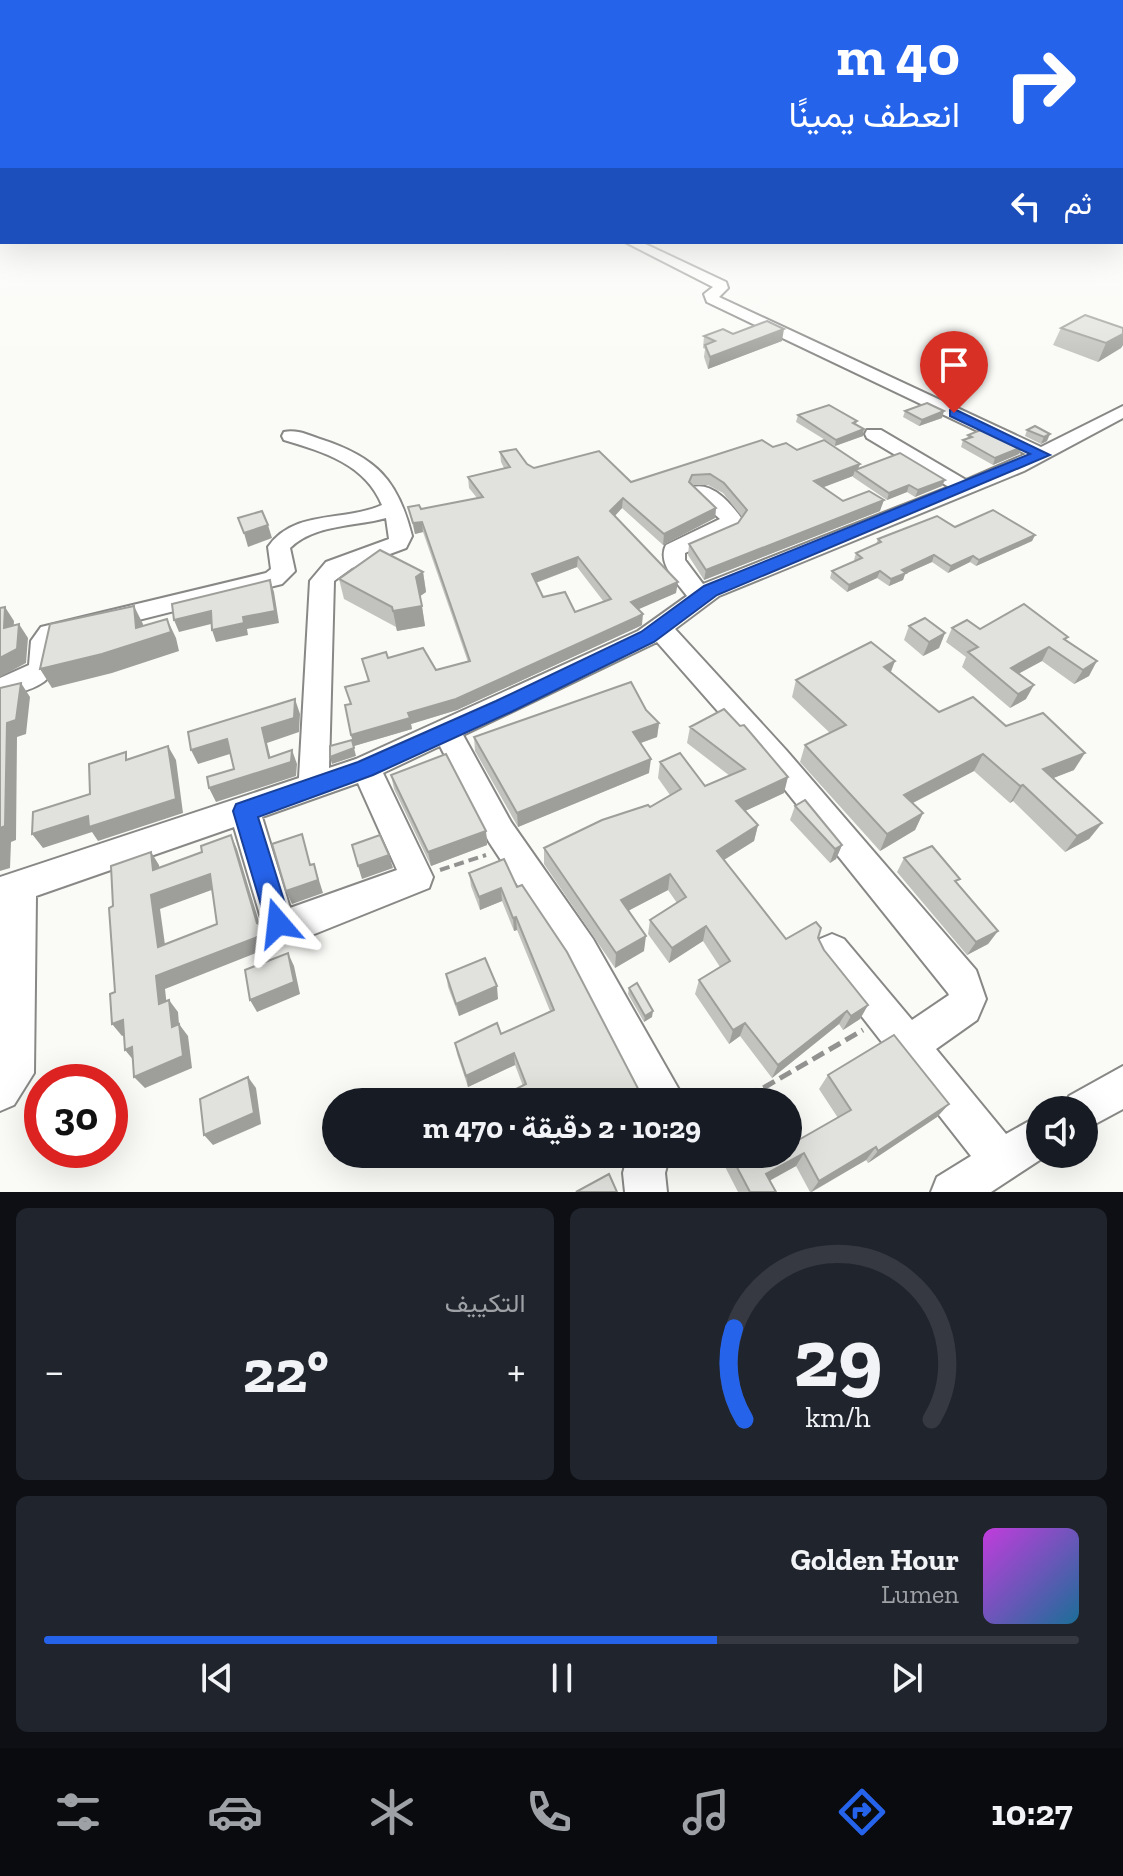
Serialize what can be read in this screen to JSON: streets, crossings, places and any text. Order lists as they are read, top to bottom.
{
  "page": {
    "turn": ["40 m", "انعطف يمينًا"],
    "then": "ثم",
    "limit": "30",
    "trip": "10:29 · 2 دقيقة · 470 m",
    "tile": "التكييف",
    "heat": ["−", "22°", "+"],
    "song": ["Golden Hour", "Lumen"],
    "tabs": "10:27",
    "gauge": ["29", "km/h"]
  }
}
